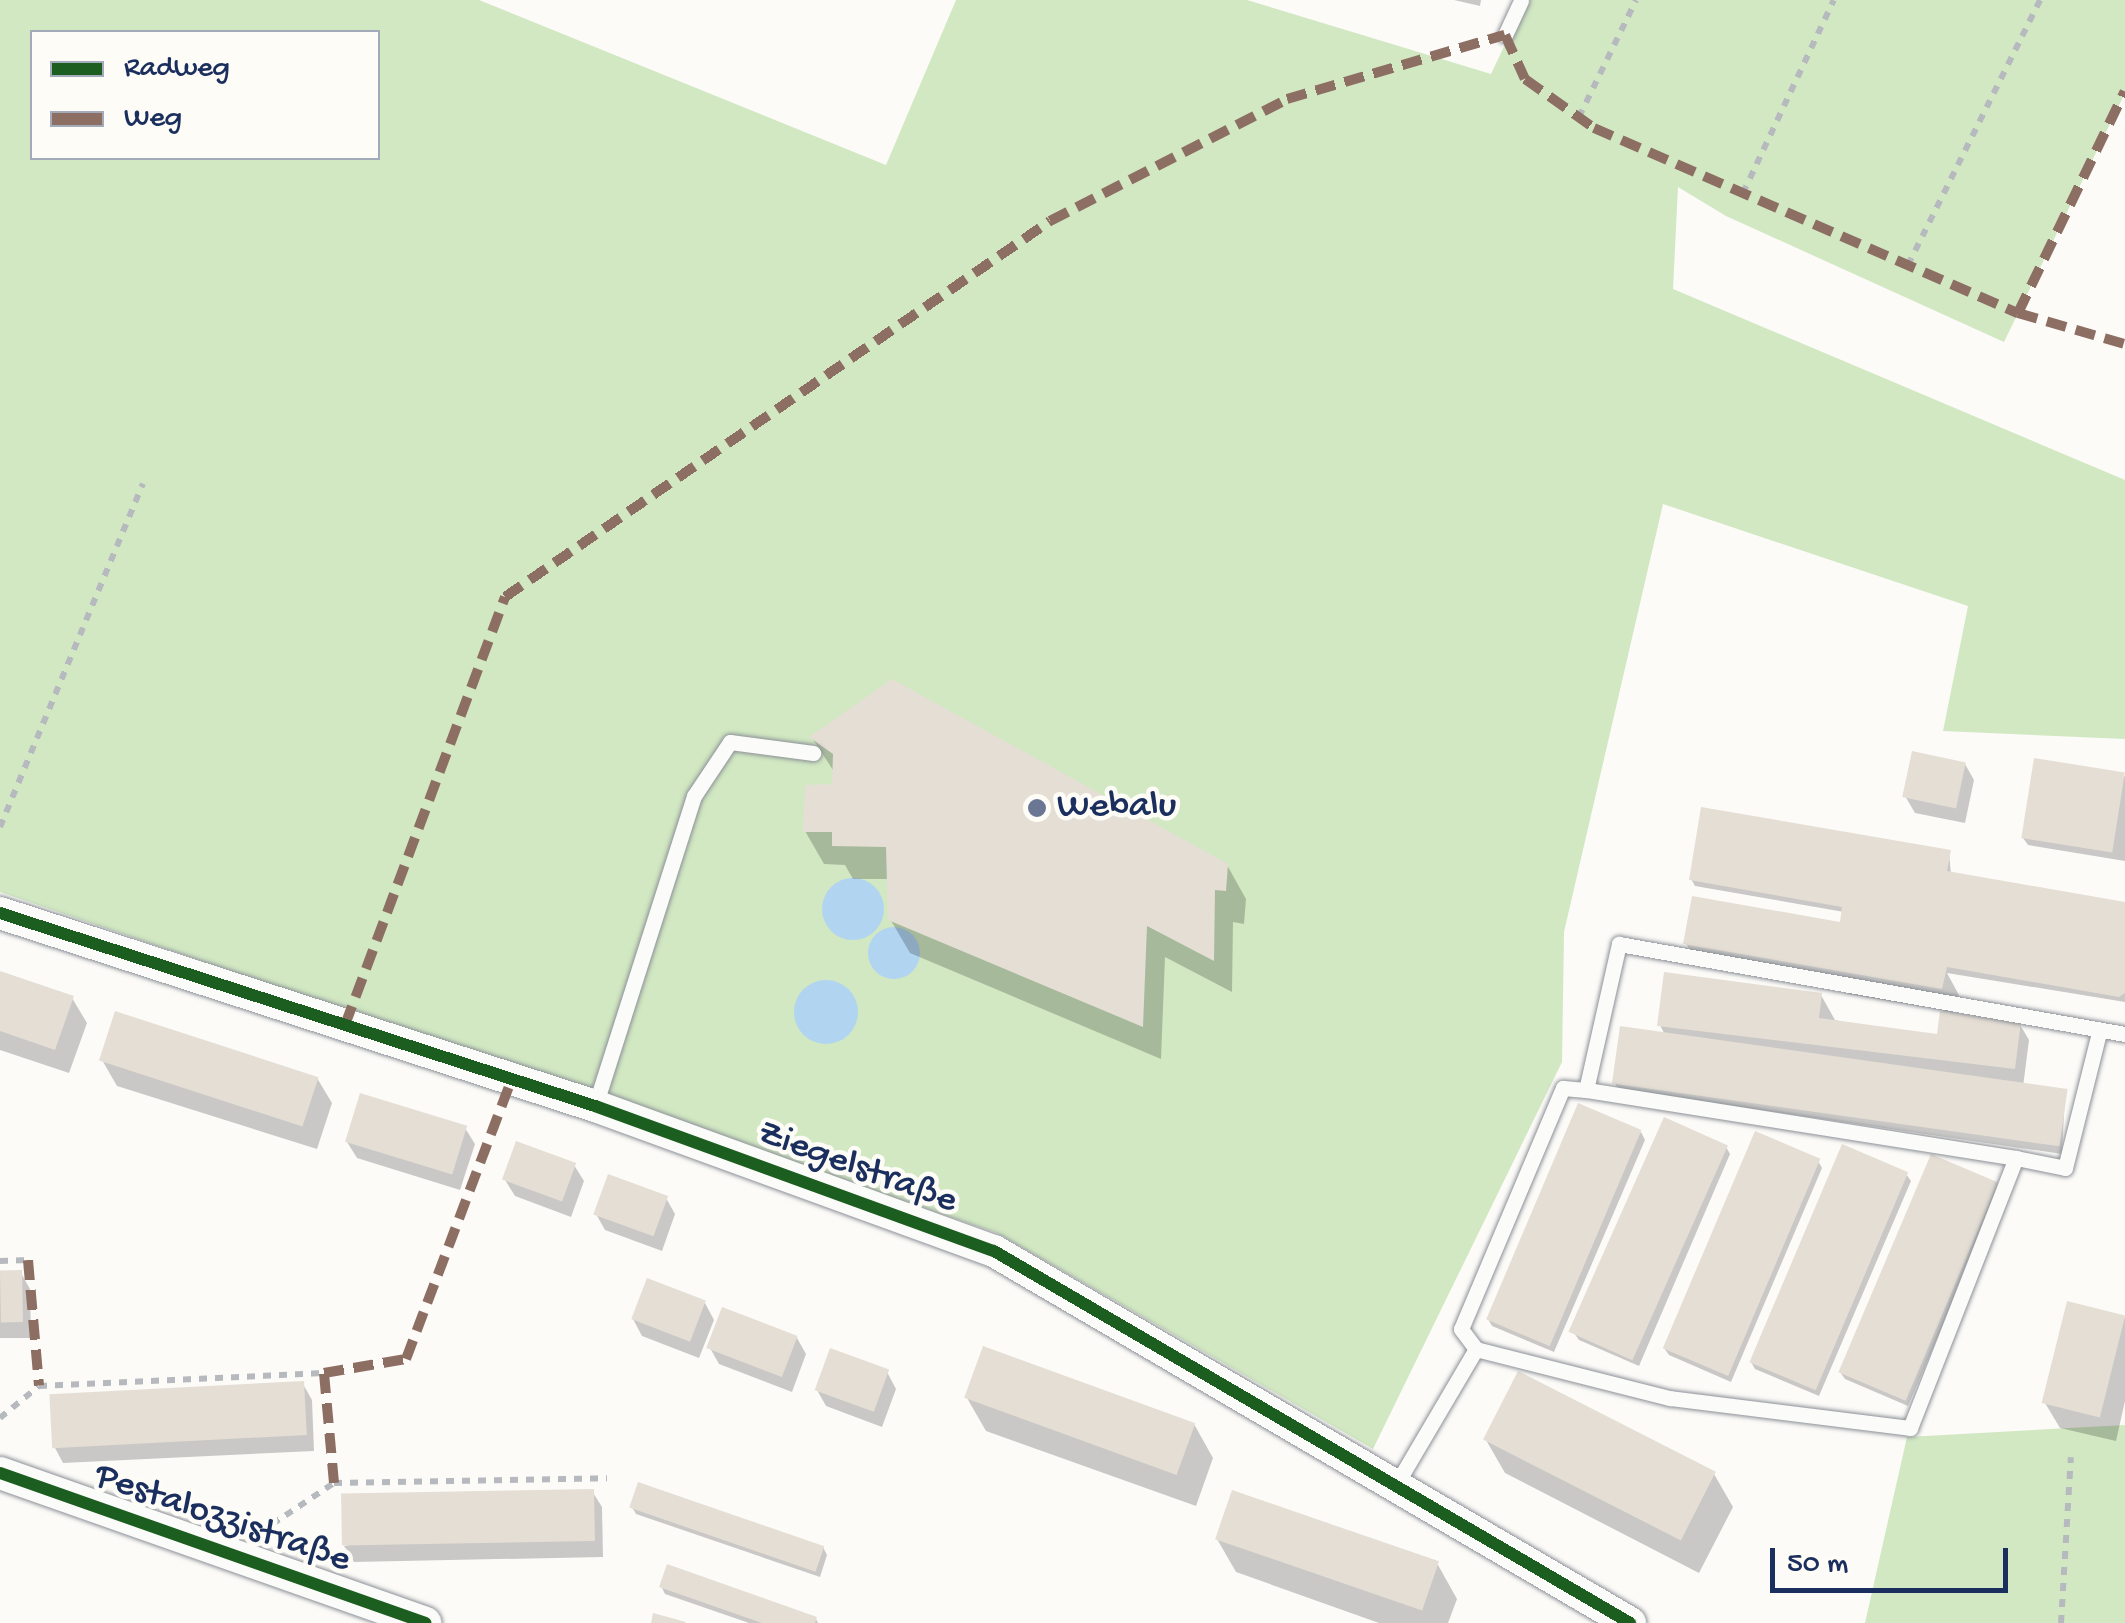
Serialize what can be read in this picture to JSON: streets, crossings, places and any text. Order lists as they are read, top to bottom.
{
  "streets": {
    "street": ["Ziegelstraße", "Pestalozzistraße"]
  },
  "places": ["Webalu"],
  "legend": ["Radweg", "Weg"],
  "scale_bar": "50 m"
}
